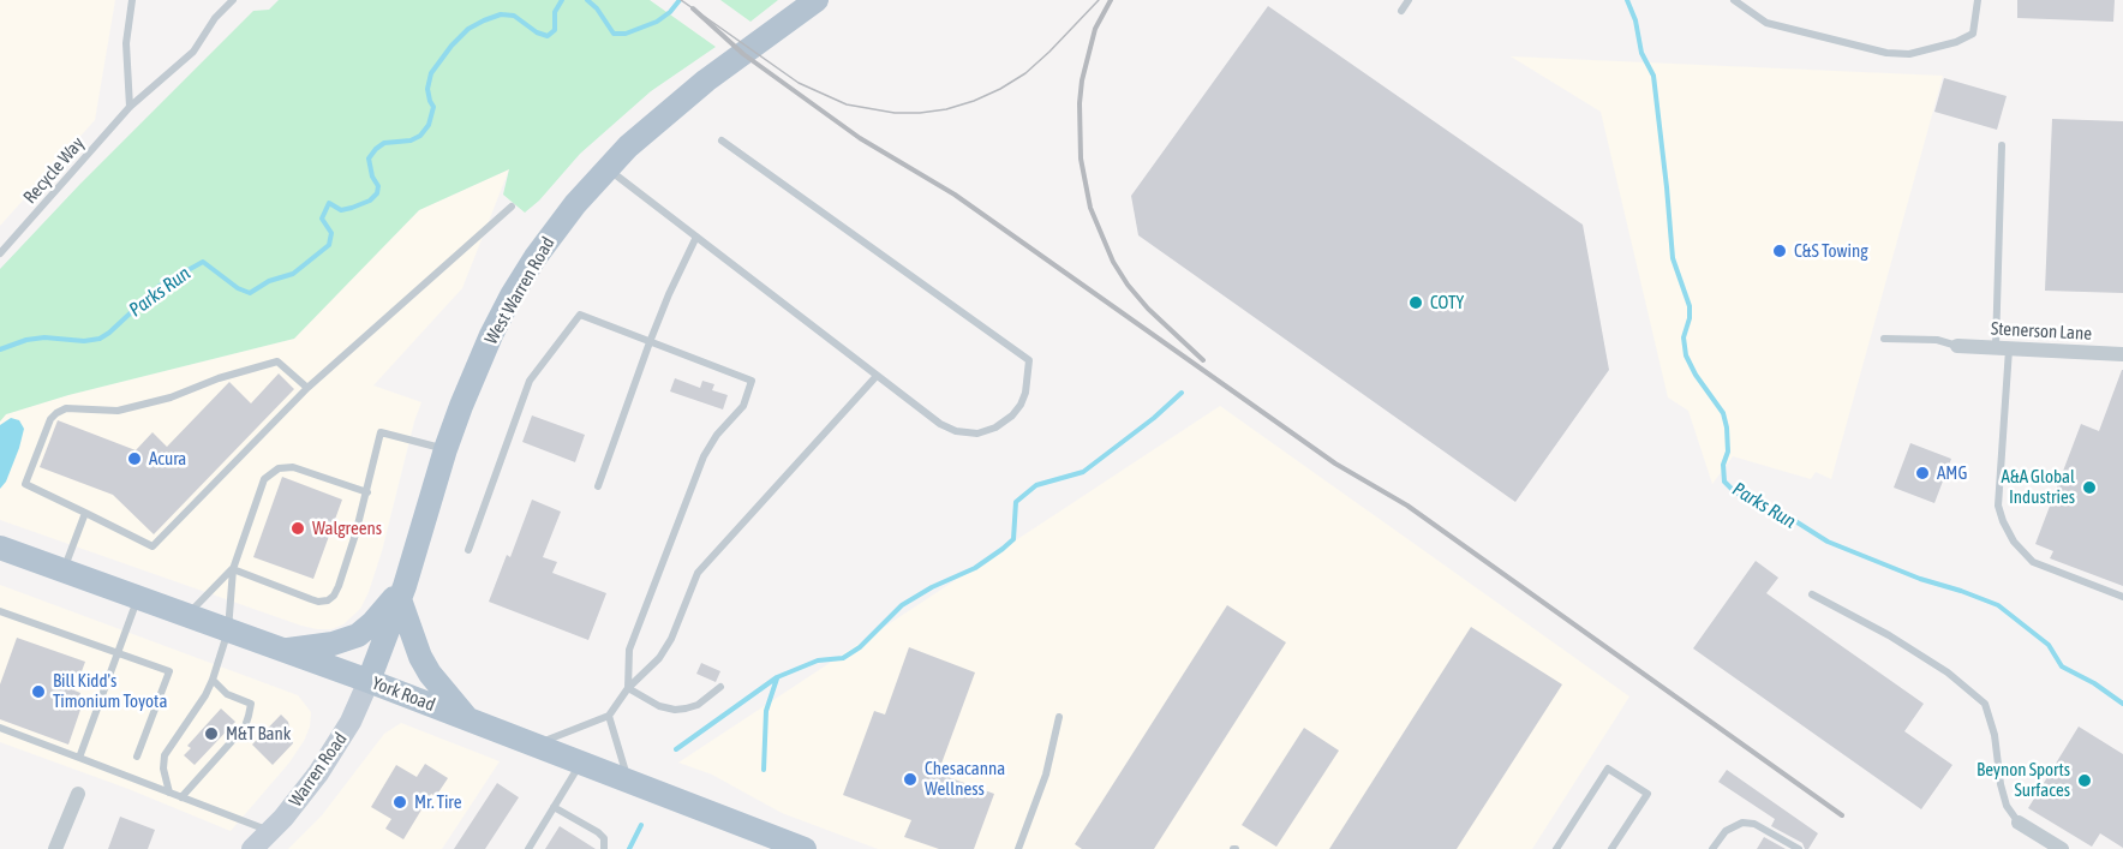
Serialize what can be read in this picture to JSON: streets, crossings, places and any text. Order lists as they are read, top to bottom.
{
  "streets": {
    "main road": ["West Warren Road", "York Road"],
    "street": ["Stenerson Lane", "Warren Road"],
    "lane": ["Recycle Way"]
  },
  "crossings": [
    ["West Warren Road", "York Road"],
    ["West Warren Road", "Warren Road"],
    ["York Road", "Warren Road"]
  ],
  "water": ["Parks Run"],
  "places": [
    "C&S Towing",
    "COTY",
    "Acura",
    "AMG",
    "A&A Global Industries",
    "Walgreens",
    "Bill Kidd's Timonium Toyota",
    "M&T Bank",
    "Chesacanna Wellness",
    "Beynon Sports Surfaces",
    "Mr. Tire"
  ]
}
